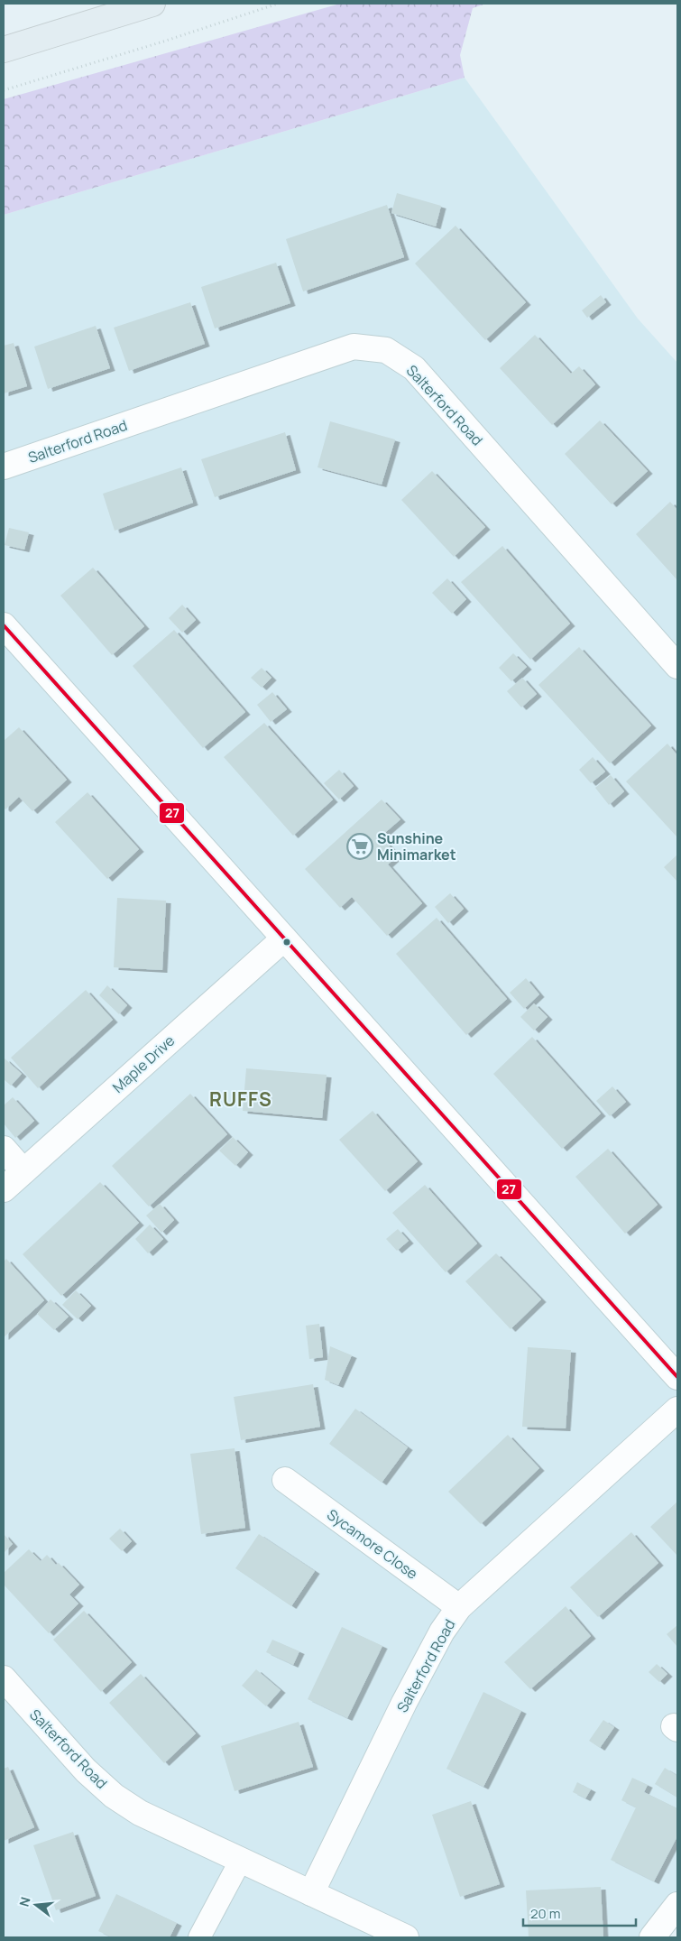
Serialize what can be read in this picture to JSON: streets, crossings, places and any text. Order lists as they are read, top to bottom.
{
  "streets": {
    "street": ["Salterford Road", "Maple Drive", "Sycamore Close"]
  },
  "crossings": [
    ["Salterford Road", "Sycamore Close"]
  ],
  "districts": ["RUFFS"],
  "places": {
    "supermarket": ["Sunshine Minimarket"]
  },
  "lines": ["transit line 27"],
  "scale_bar": "20 m",
  "north": "left"
}
